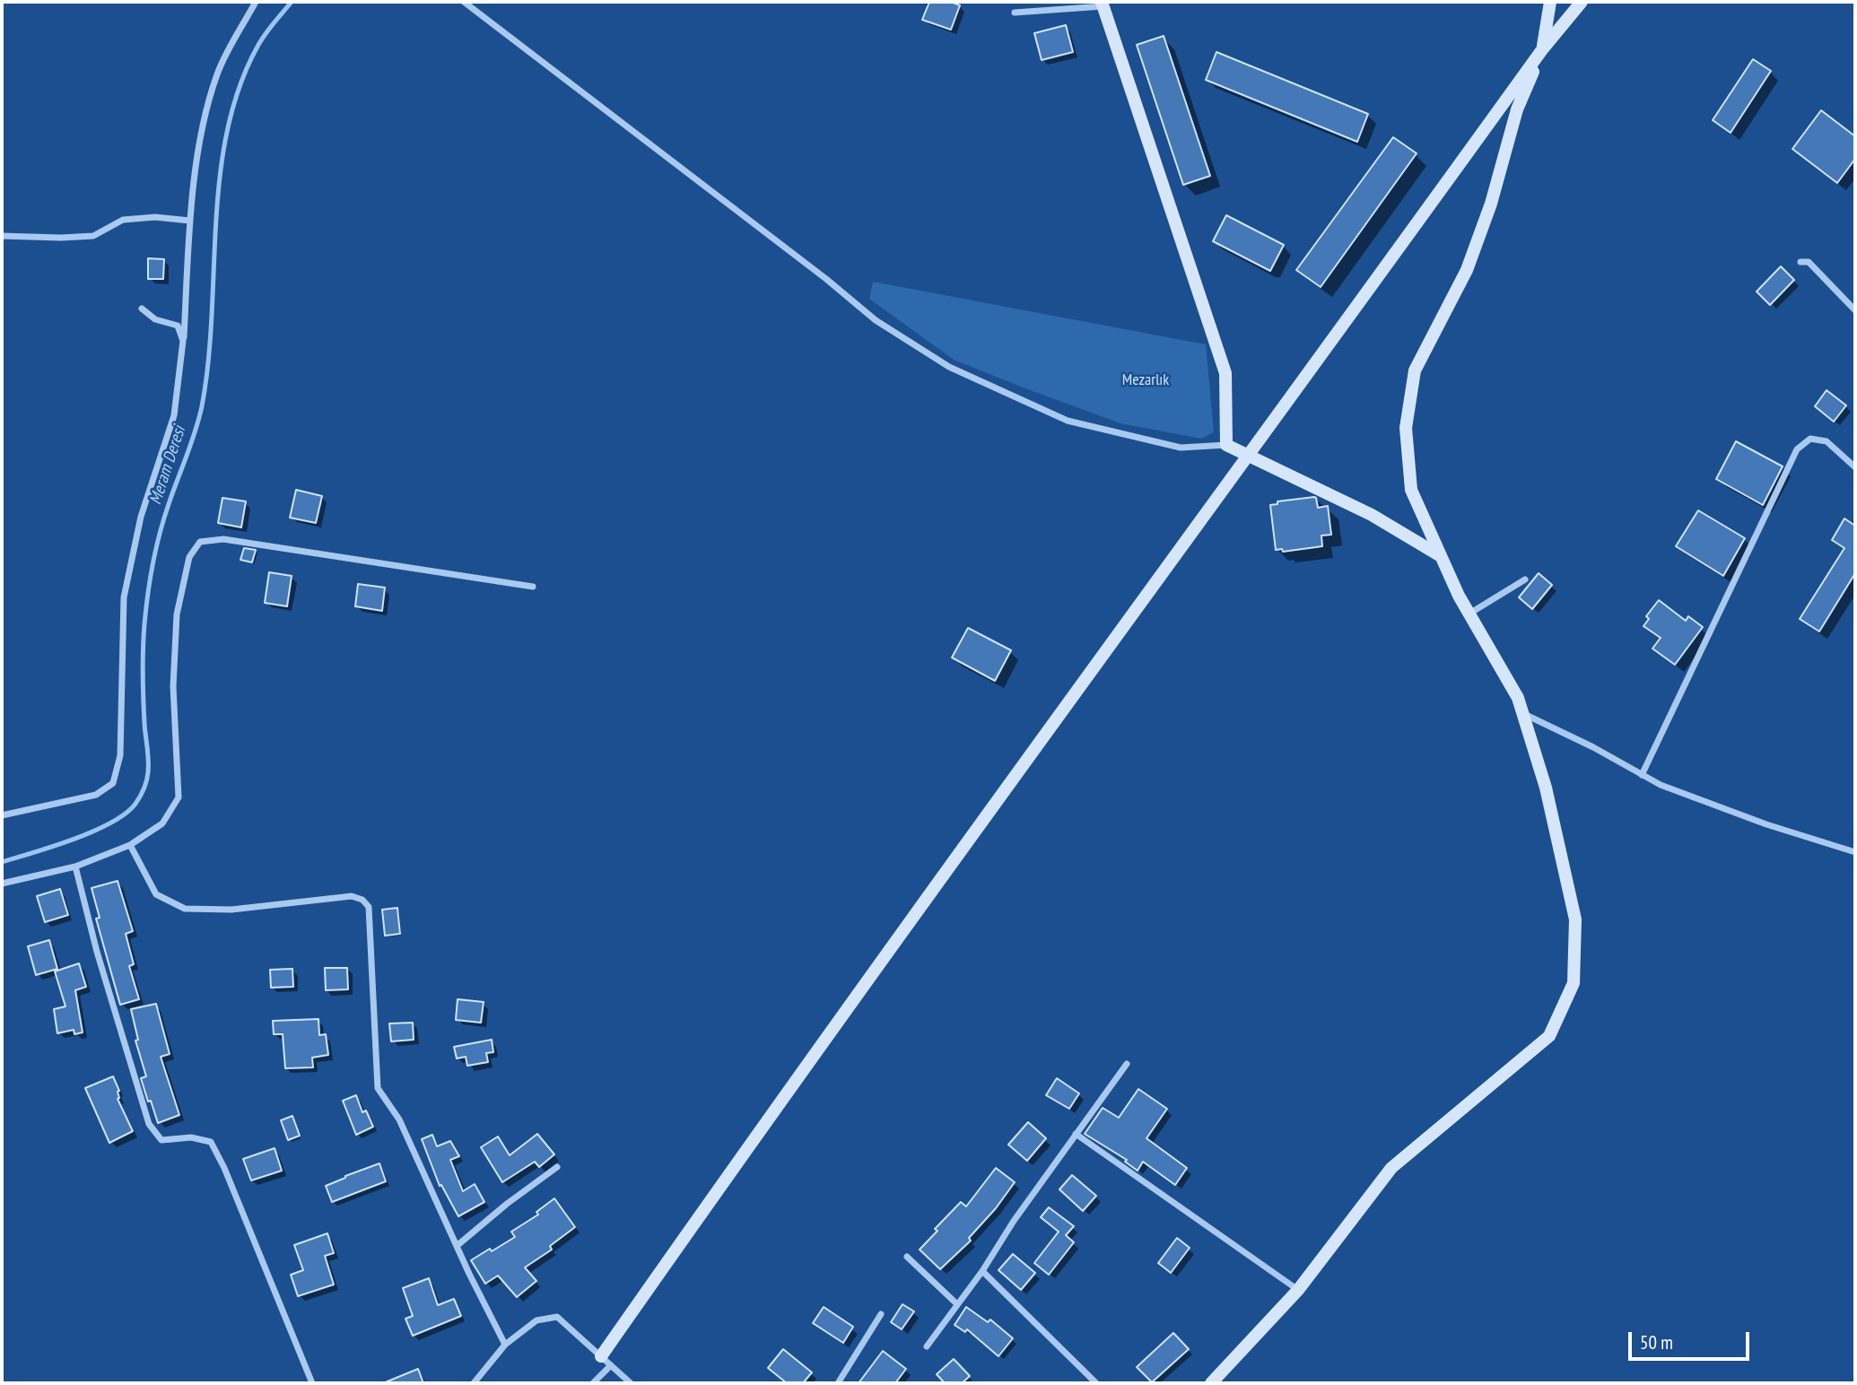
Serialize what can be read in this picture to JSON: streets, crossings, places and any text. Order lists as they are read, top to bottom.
{
  "water": ["Meram Deresi"],
  "parks": ["Mezarlık"],
  "scale_bar": "50 m"
}
